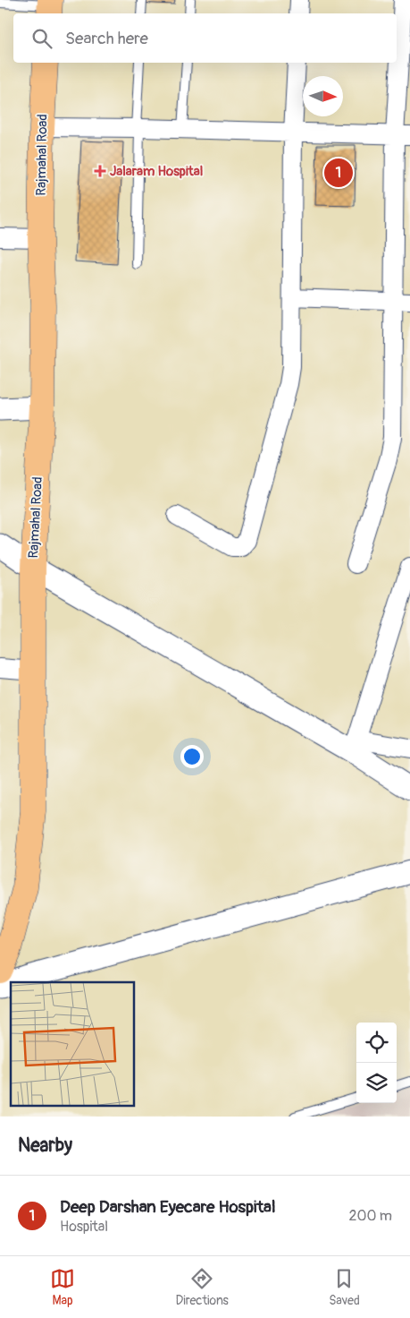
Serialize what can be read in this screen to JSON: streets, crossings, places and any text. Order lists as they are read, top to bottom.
{
  "streets": {
    "main road": ["Rajmahal Road"]
  },
  "places": {
    "health": ["Jalaram Hospital"]
  },
  "north": "right",
  "page": {
    "search": "Search here",
    "pins": "1",
    "heading": "Nearby",
    "list": [
      {
        "mark": "1",
        "name": "Deep Darshan Eyecare Hospital",
        "note": "Hospital",
        "value": "200 m"
      }
    ],
    "nav": ["Map", "Directions", "Saved"]
  }
}
